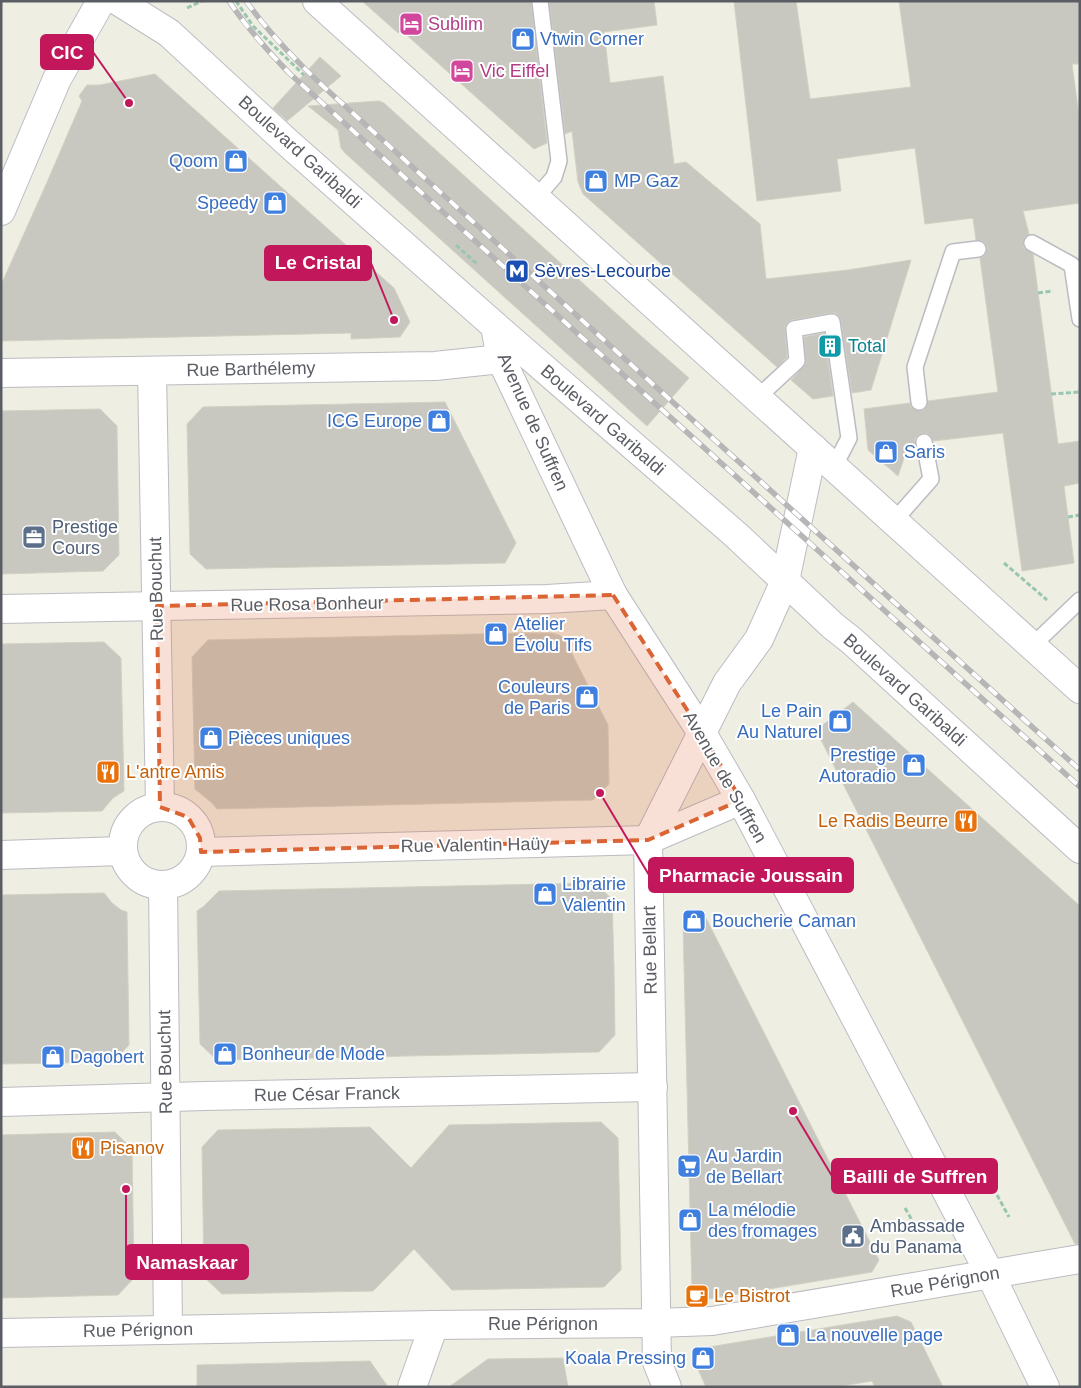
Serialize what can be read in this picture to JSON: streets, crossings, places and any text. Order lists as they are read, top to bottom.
{
  "streets": {
    "street": [
      "Boulevard Garibaldi",
      "Rue Barthélemy",
      "Avenue de Suffren",
      "Rue Bouchut",
      "Rue Rosa Bonheur",
      "Rue Valentin Haüy",
      "Rue Bellart",
      "Rue César Franck",
      "Rue Pérignon"
    ]
  },
  "crossings": [
    ["Boulevard Garibaldi", "Avenue de Suffren"],
    ["Boulevard Garibaldi", "Rue Bellart"],
    ["Rue Barthélemy", "Avenue de Suffren"],
    ["Rue Barthélemy", "Rue Bouchut"],
    ["Avenue de Suffren", "Rue Rosa Bonheur"],
    ["Avenue de Suffren", "Rue Valentin Haüy"],
    ["Avenue de Suffren", "Rue Bellart"],
    ["Avenue de Suffren", "Rue Pérignon"],
    ["Rue Bouchut", "Rue Rosa Bonheur"],
    ["Rue Bouchut", "Rue Valentin Haüy"],
    ["Rue Bouchut", "Rue César Franck"],
    ["Rue Bouchut", "Rue Pérignon"],
    ["Rue Valentin Haüy", "Rue Bellart"],
    ["Rue Bellart", "Rue César Franck"],
    ["Rue Bellart", "Rue Pérignon"]
  ],
  "places": {
    "hotel": ["Sublim", "Vic Eiffel"],
    "shop": [
      "Vtwin Corner",
      "Qoom",
      "MP Gaz",
      "Speedy",
      "ICG Europe",
      "Saris",
      "Atelier Évolu Tifs",
      "Couleurs de Paris",
      "Le Pain Au Naturel",
      "Pièces uniques",
      "Prestige Autoradio",
      "Librairie Valentin",
      "Boucherie Caman",
      "Bonheur de Mode",
      "Dagobert",
      "La mélodie des fromages",
      "La nouvelle page",
      "Koala Pressing"
    ],
    "other": [
      "CIC",
      "Le Cristal",
      "Pharmacie Joussain",
      "Bailli de Suffren",
      "Namaskaar"
    ],
    "metro station": ["Sèvres-Lecourbe"],
    "building": ["Total"],
    "office": ["Prestige Cours"],
    "restaurant": ["L'antre Amis", "Le Radis Beurre", "Pisanov"],
    "supermarket": ["Au Jardin de Bellart"],
    "public building": ["Ambassade du Panama"],
    "cafe": ["Le Bistrot"]
  }
}
